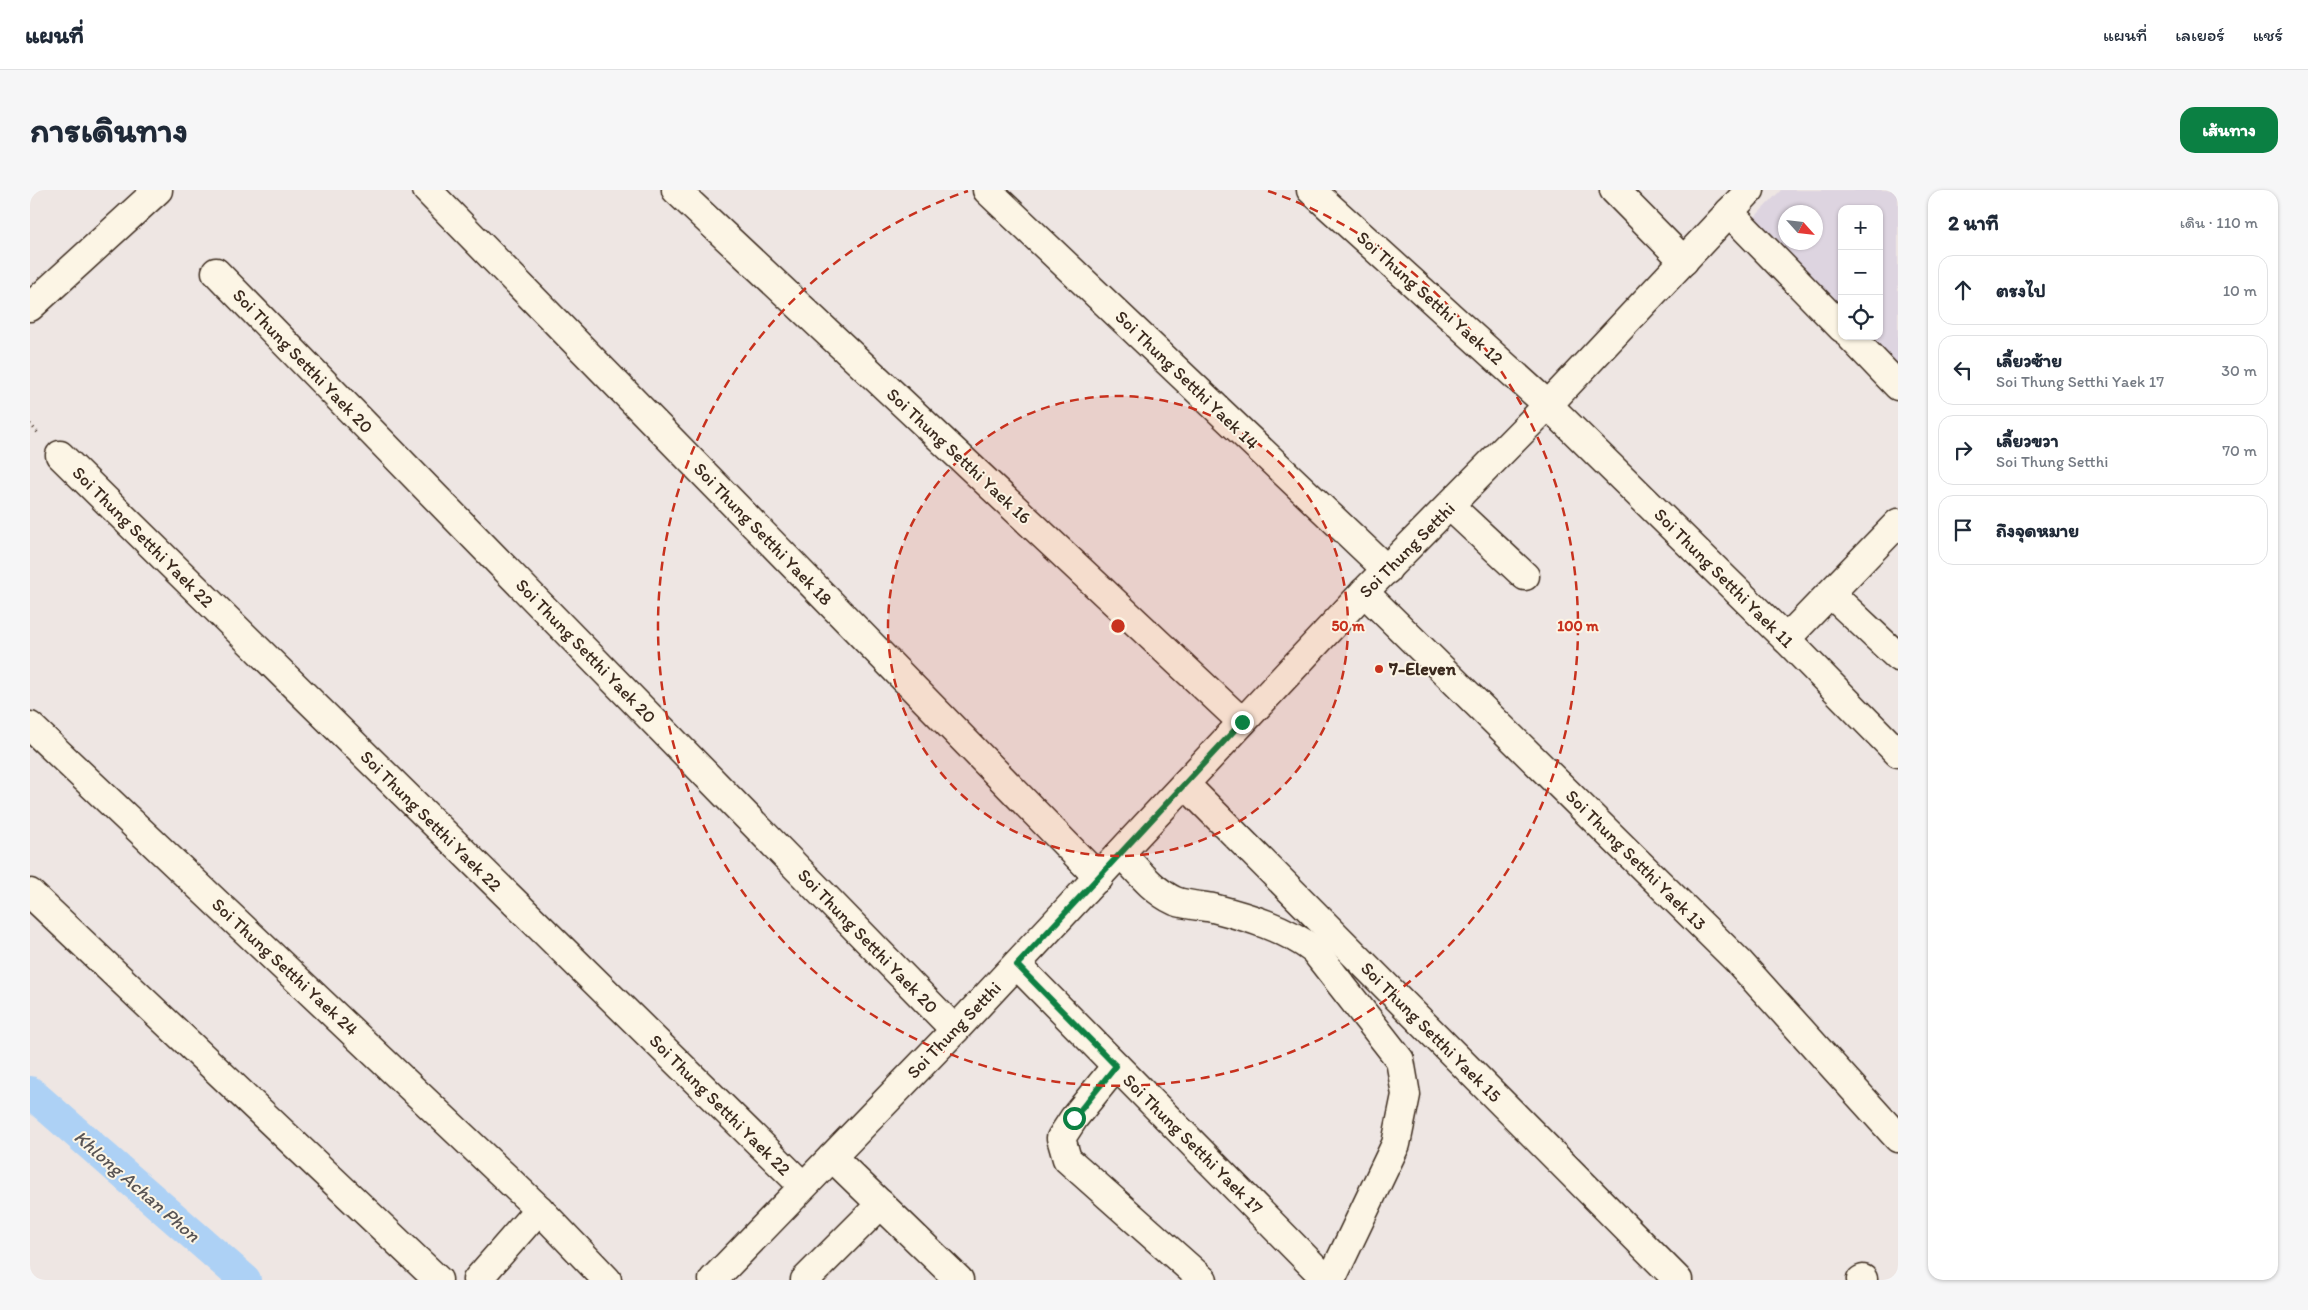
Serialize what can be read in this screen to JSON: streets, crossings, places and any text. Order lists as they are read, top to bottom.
{
  "streets": {
    "street": [
      "Soi Thung Setthi Yaek 12",
      "Soi Thung Setthi Yaek 20",
      "Soi Thung Setthi Yaek 14",
      "Soi Thung Setthi Yaek 16",
      "Soi Thung Setthi Yaek 18",
      "Soi Thung Setthi Yaek 22",
      "Soi Thung Setthi",
      "Soi Thung Setthi Yaek 11",
      "Soi Thung Setthi Yaek 13",
      "Soi Thung Setthi Yaek 24",
      "Soi Thung Setthi Yaek 15",
      "Soi Thung Setthi Yaek 17"
    ]
  },
  "crossings": [
    ["Soi Thung Setthi Yaek 12", "Soi Thung Setthi"],
    ["Soi Thung Setthi Yaek 12", "Soi Thung Setthi Yaek 11"],
    ["Soi Thung Setthi Yaek 20", "Soi Thung Setthi"],
    ["Soi Thung Setthi Yaek 14", "Soi Thung Setthi"],
    ["Soi Thung Setthi Yaek 16", "Soi Thung Setthi"],
    ["Soi Thung Setthi Yaek 18", "Soi Thung Setthi"],
    ["Soi Thung Setthi Yaek 22", "Soi Thung Setthi"],
    ["Soi Thung Setthi", "Soi Thung Setthi Yaek 11"],
    ["Soi Thung Setthi", "Soi Thung Setthi Yaek 13"],
    ["Soi Thung Setthi", "Soi Thung Setthi Yaek 15"],
    ["Soi Thung Setthi", "Soi Thung Setthi Yaek 17"]
  ],
  "water": ["Khlong Achan Phon"],
  "places": ["7-Eleven"],
  "north": "bottom right",
  "page": {
    "header": "แผนที่",
    "nav": ["แผนที่", "เลเยอร์", "แชร์"],
    "buttons": "เส้นทาง",
    "title": "การเดินทาง",
    "heading": ["2 นาที", "เดิน · 110 m"],
    "map_buttons": ["+", "−"],
    "list": [
      ["ตรงไป", "10 m"],
      ["เลี้ยวซ้าย", "Soi Thung Setthi Yaek 17", "30 m"],
      ["เลี้ยวขวา", "Soi Thung Setthi", "70 m"],
      "ถึงจุดหมาย"
    ]
  },
  "rings": ["50 m", "100 m"]
}
